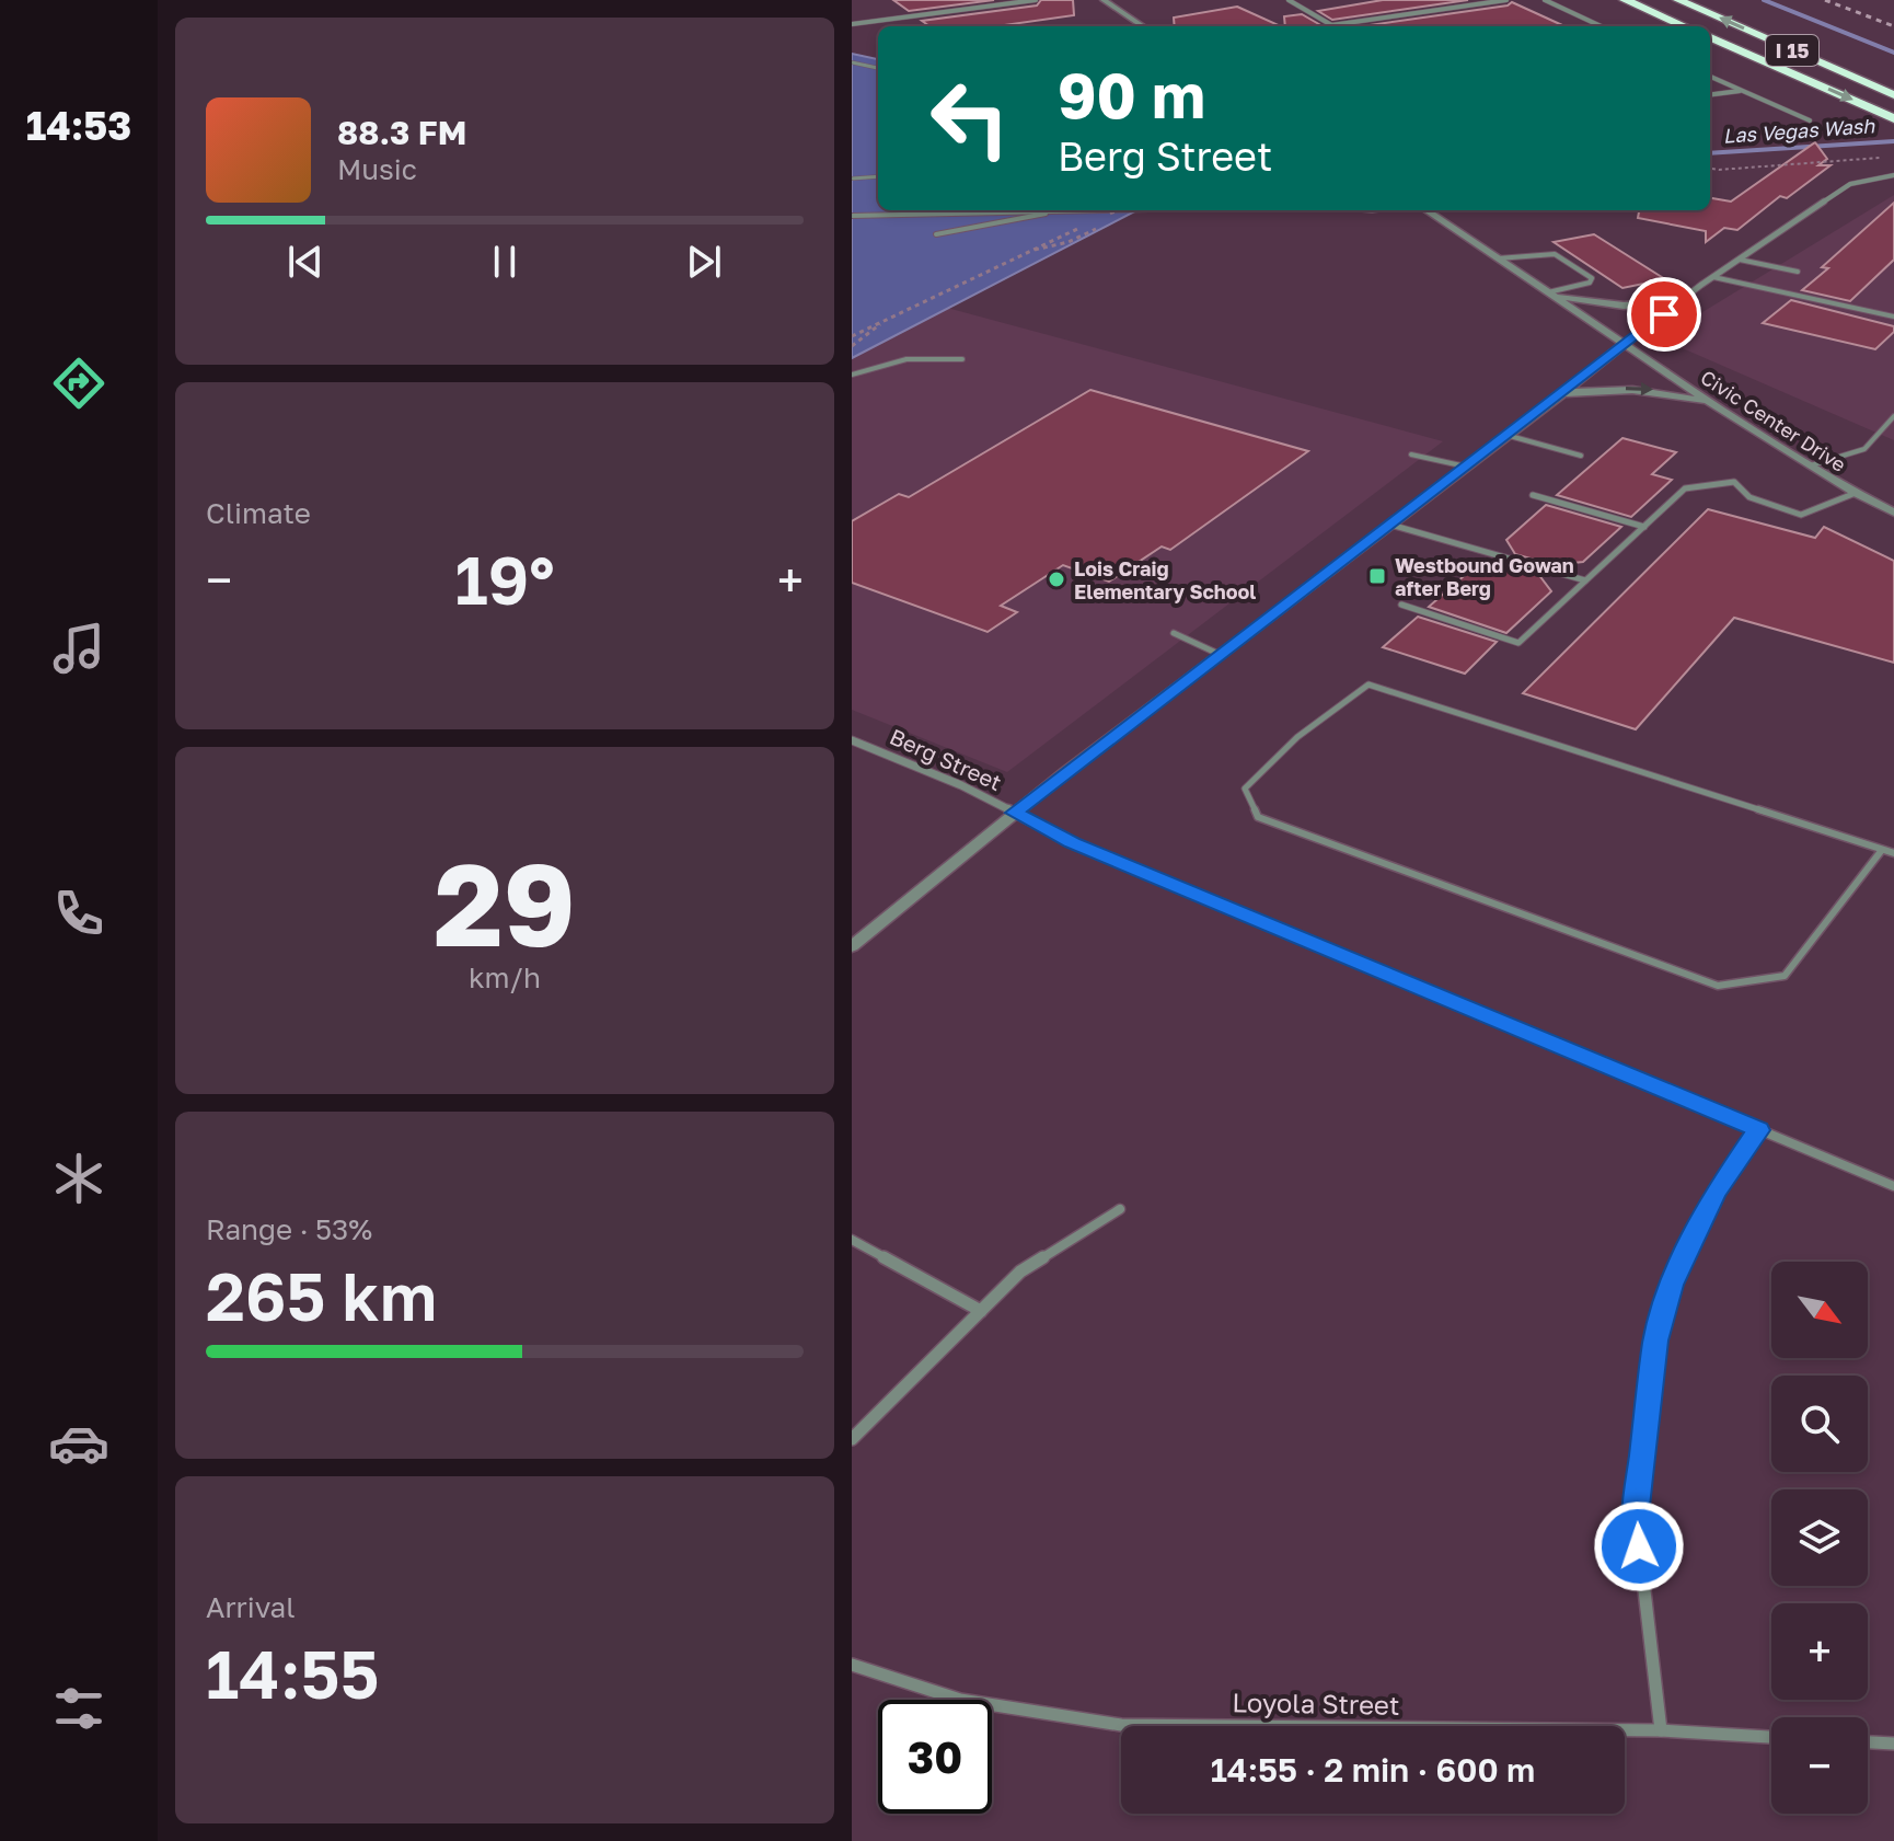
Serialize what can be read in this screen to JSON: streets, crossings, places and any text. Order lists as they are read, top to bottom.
{
  "streets": {
    "highway": ["I 15"],
    "street": ["Civic Center Drive", "Berg Street", "Loyola Street"]
  },
  "water": ["Las Vegas Wash"],
  "places": {
    "transit": ["Westbound Gowan after Berg"],
    "other": ["Lois Craig Elementary School"]
  },
  "north": "bottom right",
  "page": {
    "tabs": "14:53",
    "turn": ["90 m", "Berg Street"],
    "song": ["88.3 FM", "Music"],
    "tile": [
      "Climate",
      ["29", "km/h"],
      ["Range · 53%", "265 km"],
      ["Arrival", "14:55"]
    ],
    "heat": ["−", "19°", "+"],
    "map_buttons": ["+", "−"],
    "limit": "30",
    "trip": "14:55 · 2 min · 600 m"
  }
}
